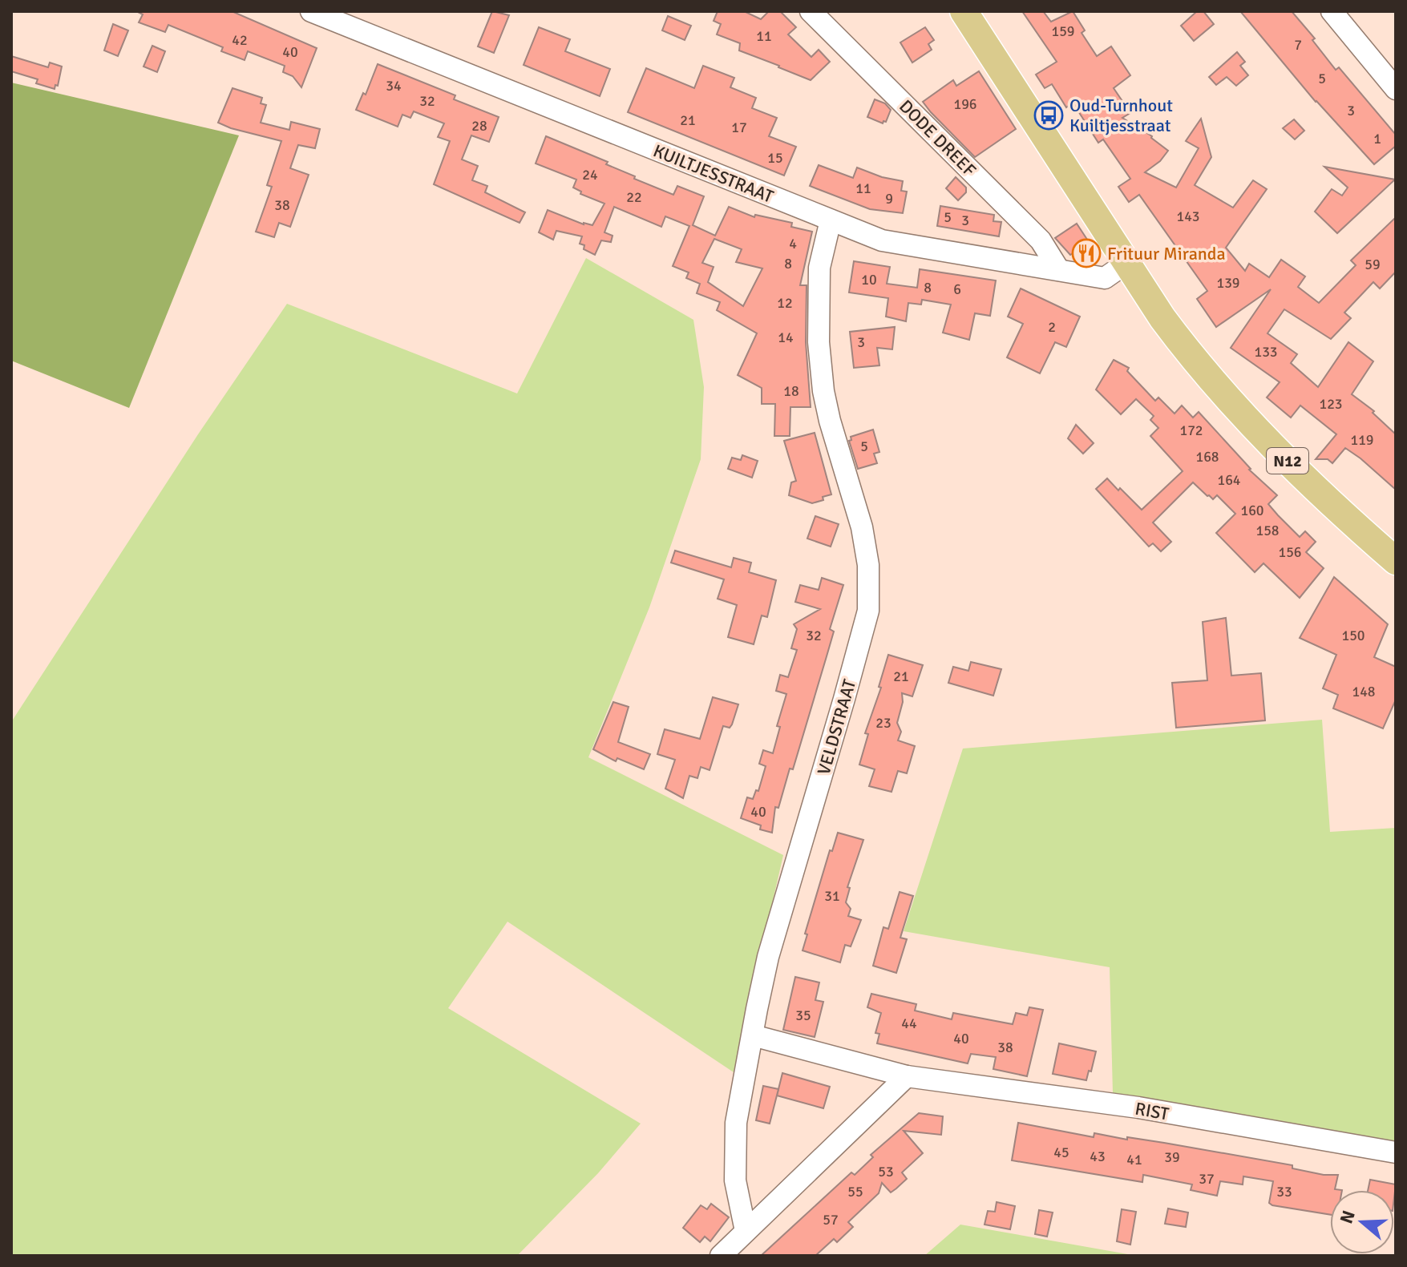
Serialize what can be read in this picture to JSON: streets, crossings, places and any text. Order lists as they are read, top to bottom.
{
  "streets": {
    "main road": ["N12"],
    "street": [
      "DODE DREEF",
      "KUILTJESSTRAAT",
      "VELDSTRAAT",
      "RIST"
    ]
  },
  "crossings": [
    ["DODE DREEF", "KUILTJESSTRAAT"],
    ["KUILTJESSTRAAT", "N12"],
    ["KUILTJESSTRAAT", "VELDSTRAAT"],
    ["VELDSTRAAT", "RIST"]
  ],
  "places": {
    "bus stop": ["Oud-Turnhout Kuiltjesstraat"],
    "restaurant": ["Frituur Miranda"]
  },
  "house_numbers": [
    "159",
    "11",
    "42",
    "7",
    "40",
    "5",
    "34",
    "32",
    "196",
    "3",
    "21",
    "28",
    "17",
    "1",
    "15",
    "24",
    "11",
    "22",
    "9",
    "38",
    "143",
    "5",
    "3",
    "4",
    "8",
    "59",
    "10",
    "139",
    "8",
    "6",
    "12",
    "2",
    "14",
    "3",
    "133",
    "18",
    "123",
    "172",
    "119",
    "5",
    "168",
    "164",
    "160",
    "158",
    "156",
    "32",
    "150",
    "21",
    "148",
    "23",
    "40",
    "31",
    "35",
    "44",
    "40",
    "38",
    "45",
    "43",
    "39",
    "41",
    "53",
    "37",
    "55",
    "33",
    "57"
  ],
  "north": "left"
}
